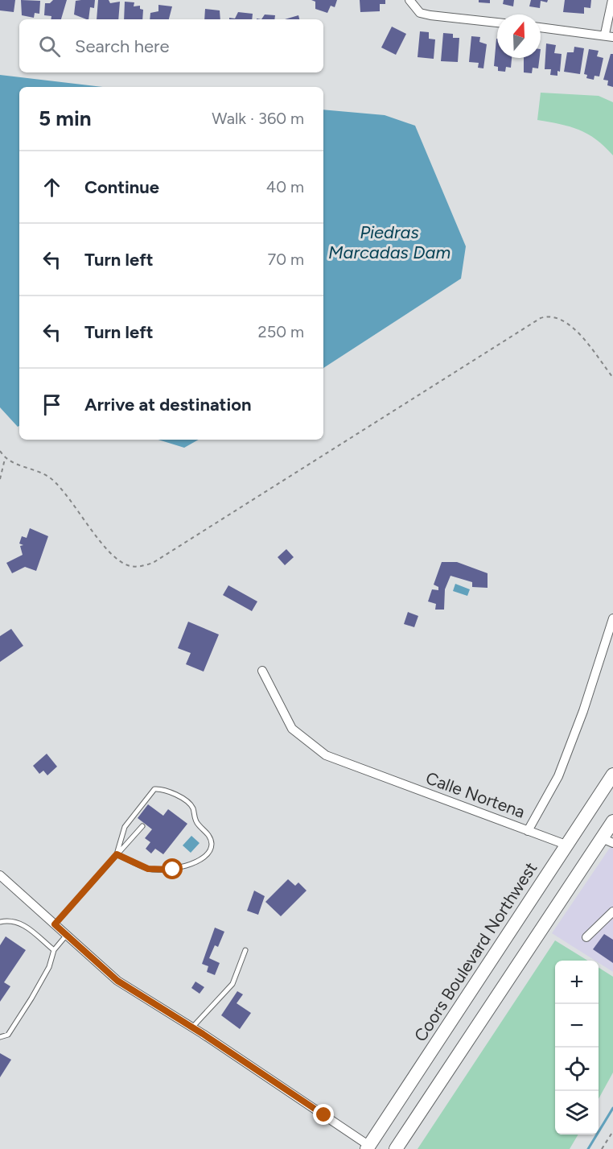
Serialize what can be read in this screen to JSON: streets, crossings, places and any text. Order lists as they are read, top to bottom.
{
  "streets": {
    "main road": ["Coors Boulevard Northwest"],
    "street": ["Calle Nortena"]
  },
  "water": ["Piedras Marcadas Dam"],
  "north": "top",
  "page": {
    "search": "Search here",
    "heading": ["5 min", "Walk · 360 m"],
    "list": [
      ["Continue", "40 m"],
      ["Turn left", "70 m"],
      ["Turn left", "250 m"],
      "Arrive at destination"
    ],
    "map_buttons": ["+", "−"]
  }
}
